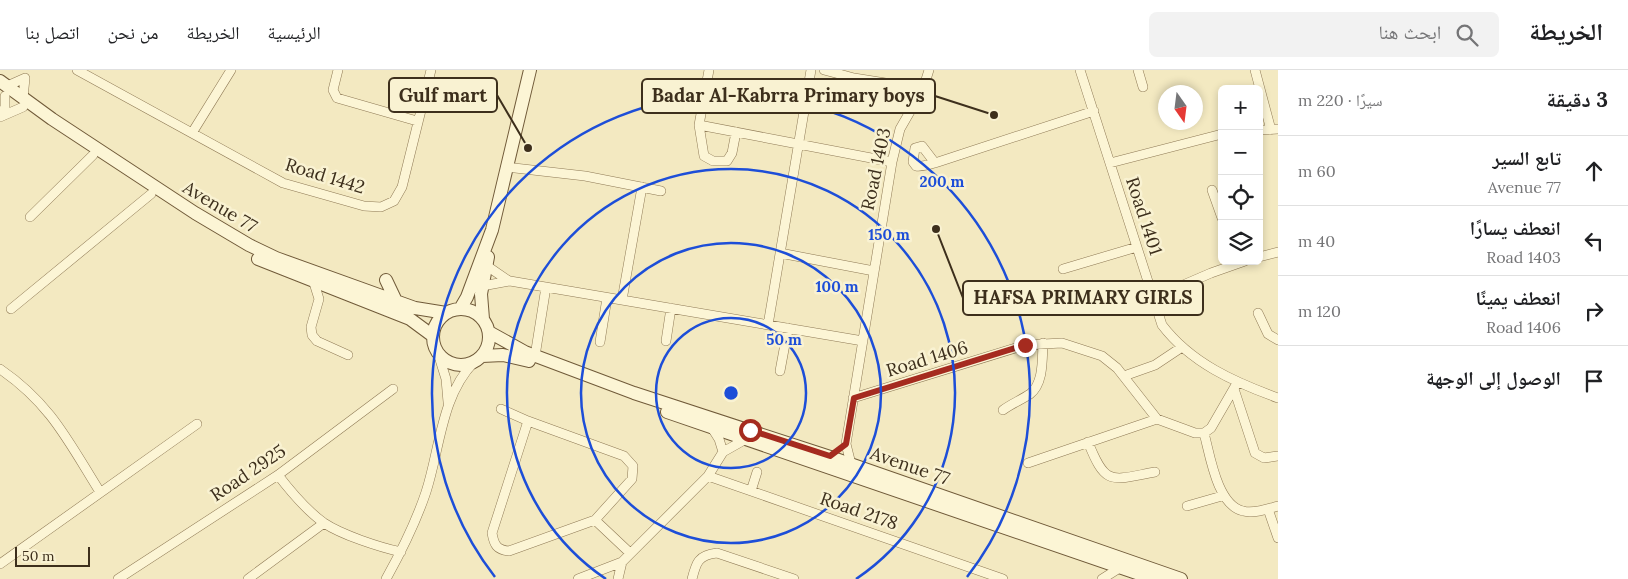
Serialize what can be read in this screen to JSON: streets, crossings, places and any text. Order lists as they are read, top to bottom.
{
  "streets": {
    "street": [
      "Road 1403",
      "Road 1442",
      "Avenue 77",
      "Road 1401",
      "Road 1406",
      "Road 2925",
      "Road 2178"
    ]
  },
  "crossings": [
    ["Road 1403", "Avenue 77"],
    ["Road 1403", "Road 1406"]
  ],
  "places": ["Badar Al-Kabrra Primary boys", "Gulf mart", "HAFSA PRIMARY GIRLS"],
  "scale_bar": "50 m",
  "north": "bottom",
  "page": {
    "header": "الخريطة",
    "search": "ابحث هنا",
    "nav": [
      "الرئيسية",
      "الخريطة",
      "من نحن",
      "اتصل بنا"
    ],
    "heading": ["3 دقيقة", "سيرًا · 220 m"],
    "map_buttons": ["+", "−"],
    "list": [
      ["تابع السير", "Avenue 77", "60 m"],
      ["انعطف يسارًا", "Road 1403", "40 m"],
      ["انعطف يمينًا", "Road 1406", "120 m"],
      "الوصول إلى الوجهة"
    ],
    "scale": "50 m"
  },
  "rings": [
    "200 m",
    "150 m",
    "100 m",
    "50 m"
  ]
}
